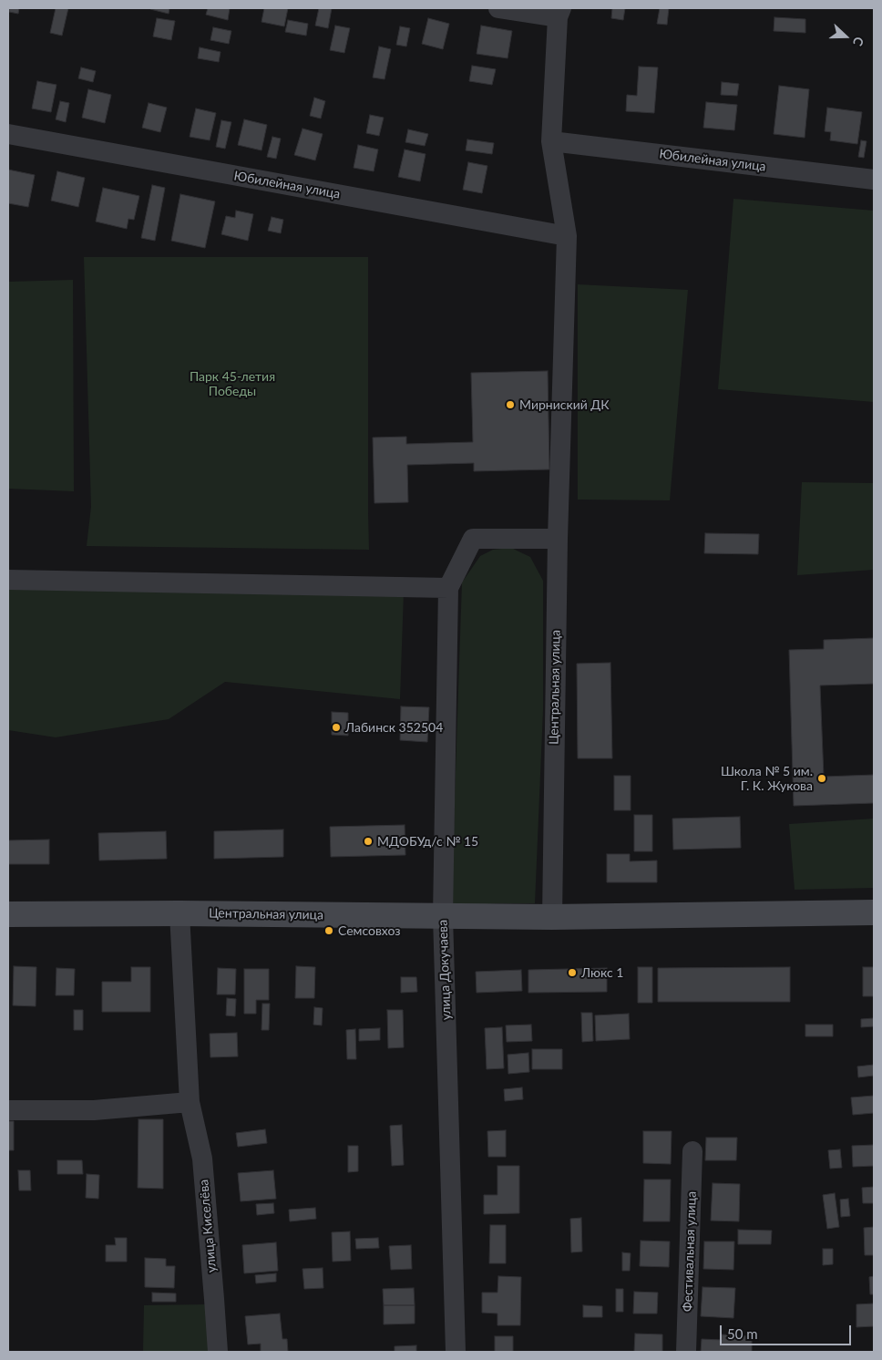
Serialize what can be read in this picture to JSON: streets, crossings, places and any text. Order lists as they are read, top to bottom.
{
  "streets": {
    "street": [
      "Юбилейная улица",
      "Центральная улица",
      "улица Докучаева",
      "улица Киселёва",
      "Фестивальная улица"
    ]
  },
  "crossings": [
    ["Юбилейная улица", "Центральная улица"],
    ["Центральная улица", "улица Докучаева"],
    ["Центральная улица", "улица Киселёва"]
  ],
  "parks": ["Парк 45-летия Победы"],
  "places": [
    "Мирниский ДК",
    "Лабинск 352504",
    "Школа № 5 им. Г. К. Жукова",
    "МДОБУд/с № 15",
    "Семсовхоз",
    "Люкс 1"
  ],
  "scale_bar": "50 m",
  "north": "right"
}
